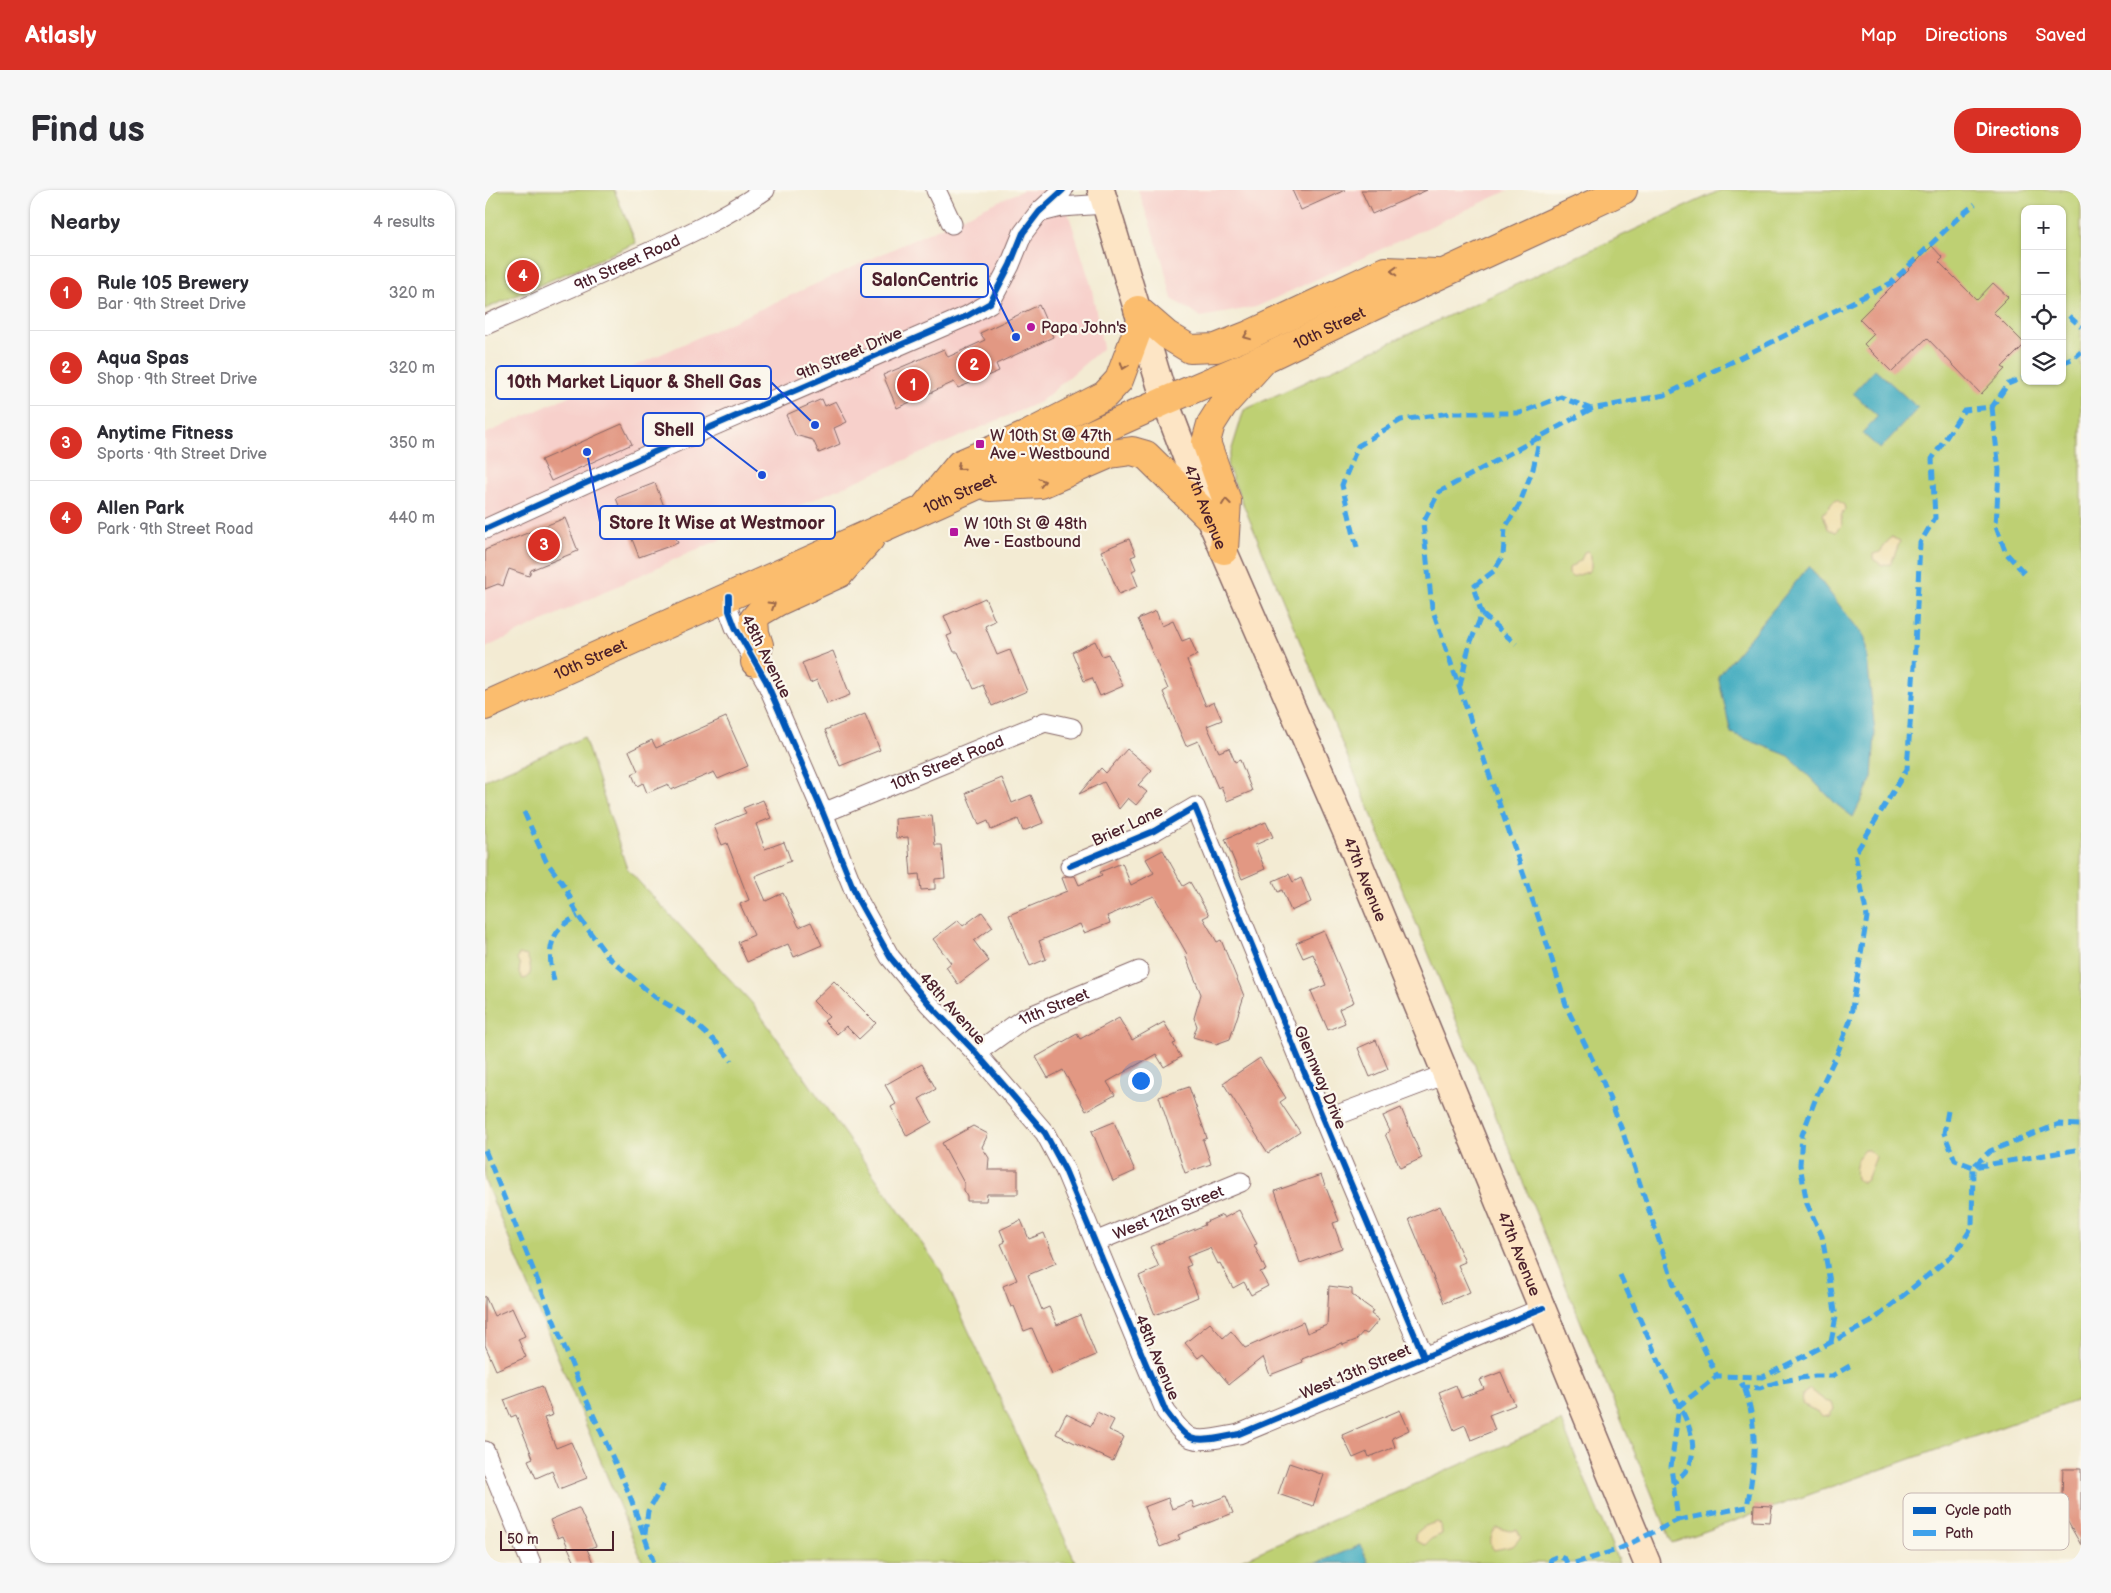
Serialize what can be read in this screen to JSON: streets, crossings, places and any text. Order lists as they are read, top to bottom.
{
  "streets": {
    "main road": ["10th Street", "47th Avenue"],
    "street": [
      "9th Street Road",
      "9th Street Drive",
      "48th Avenue",
      "10th Street Road",
      "Brier Lane",
      "11th Street",
      "Glennway Drive",
      "West 12th Street",
      "West 13th Street"
    ]
  },
  "crossings": [
    ["10th Street", "47th Avenue"],
    ["10th Street", "48th Avenue"],
    ["47th Avenue", "West 13th Street"],
    ["48th Avenue", "10th Street Road"],
    ["48th Avenue", "11th Street"],
    ["48th Avenue", "West 12th Street"],
    ["48th Avenue", "West 13th Street"],
    ["Brier Lane", "Glennway Drive"],
    ["Glennway Drive", "West 13th Street"]
  ],
  "places": {
    "other": [
      "Papa John's",
      "SalonCentric",
      "10th Market Liquor & Shell Gas",
      "Store It Wise at Westmoor",
      "Shell"
    ],
    "transit": ["W 10th St @ 47th Ave - Westbound", "W 10th St @ 48th Ave - Eastbound"]
  },
  "legend": ["Cycle path", "Path"],
  "scale_bar": "50 m",
  "page": {
    "header": "Atlasly",
    "nav": ["Map", "Directions", "Saved"],
    "buttons": "Directions",
    "title": "Find us",
    "heading": ["Nearby", "4 results"],
    "map_buttons": ["+", "−"],
    "list": [
      {
        "mark": "1",
        "name": "Rule 105 Brewery",
        "note": "Bar · 9th Street Drive",
        "value": "320 m"
      },
      {
        "mark": "2",
        "name": "Aqua Spas",
        "note": "Shop · 9th Street Drive",
        "value": "320 m"
      },
      {
        "mark": "3",
        "name": "Anytime Fitness",
        "note": "Sports · 9th Street Drive",
        "value": "350 m"
      },
      {
        "mark": "4",
        "name": "Allen Park",
        "note": "Park · 9th Street Road",
        "value": "440 m"
      }
    ],
    "pins": [
      "4",
      "2",
      "1",
      "3"
    ],
    "scale": "50 m"
  }
}
